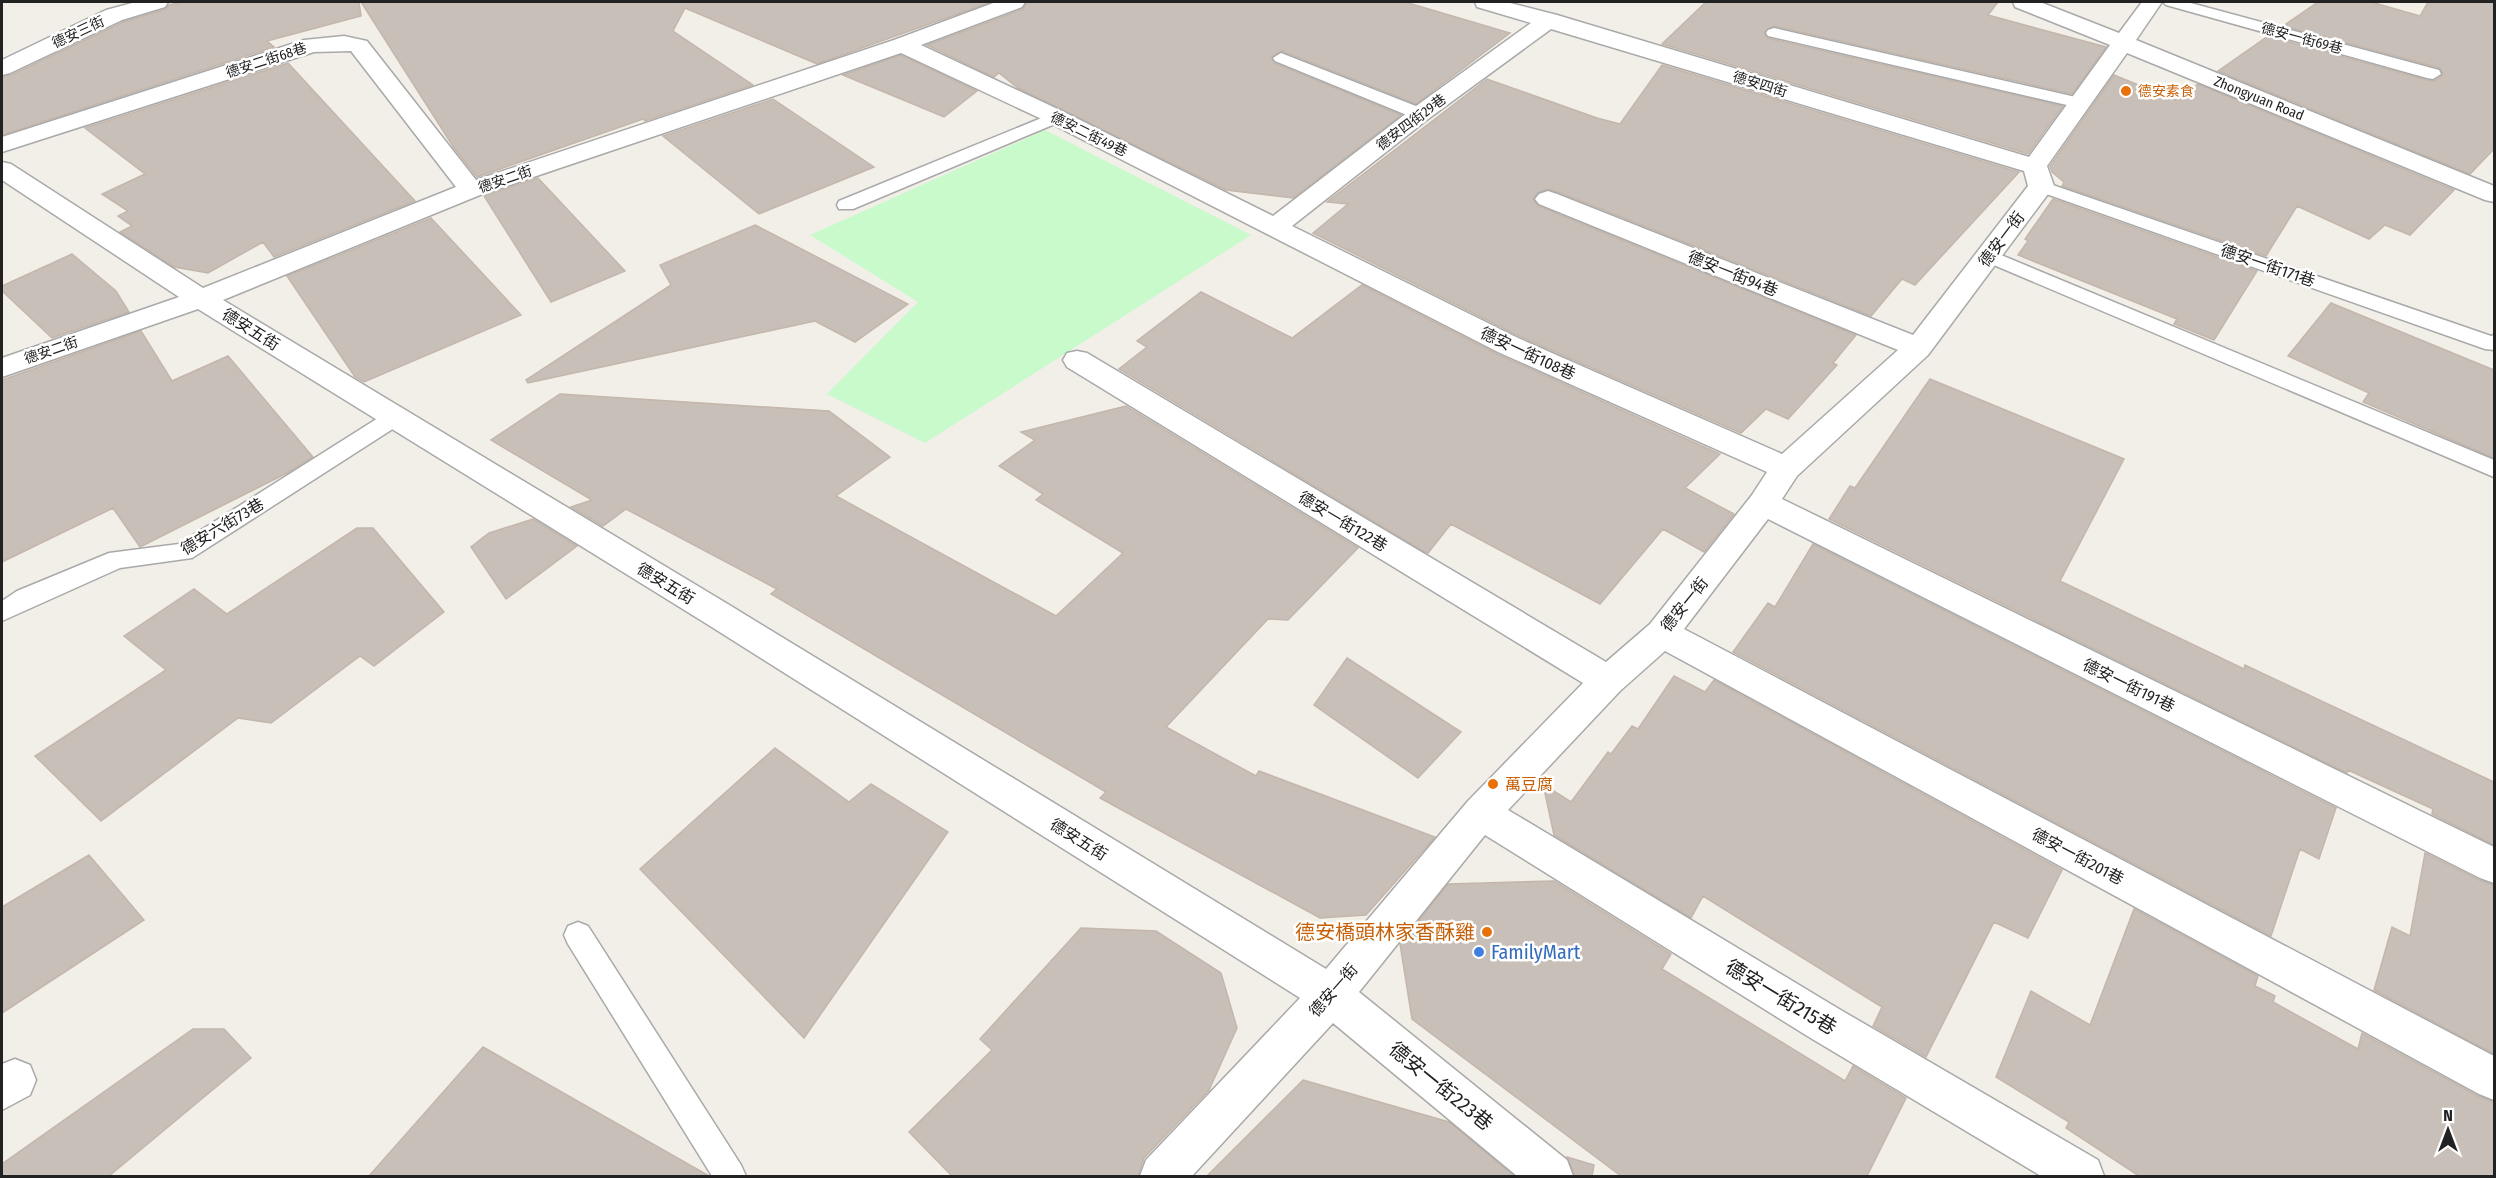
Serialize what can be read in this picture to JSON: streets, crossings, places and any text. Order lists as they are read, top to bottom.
{
  "streets": {
    "street": [
      "德安三街",
      "德安二街68巷",
      "德安四街",
      "Zhongyuan Road",
      "德安四街29巷",
      "德安二街49巷",
      "德安二街",
      "德安一街",
      "德安一街94巷",
      "德安五街",
      "德安一街108巷",
      "德安一街122巷",
      "德安一街191巷",
      "德安一街201巷",
      "德安一街215巷",
      "德安一街223巷"
    ],
    "lane": ["德安一街69巷", "德安一街171巷", "德安六街73巷"]
  },
  "crossings": [
    ["德安二街68巷", "德安二街"],
    ["德安四街", "德安四街29巷"],
    ["德安四街", "德安一街"],
    ["德安四街", "德安一街171巷"],
    ["Zhongyuan Road", "德安一街"],
    ["德安四街29巷", "德安二街49巷"],
    ["德安四街29巷", "德安一街108巷"],
    ["德安二街49巷", "德安二街"],
    ["德安二街49巷", "德安一街108巷"],
    ["德安二街", "德安五街"],
    ["德安一街", "德安一街171巷"],
    ["德安一街", "德安一街94巷"],
    ["德安一街", "德安五街"],
    ["德安一街", "德安一街108巷"],
    ["德安一街", "德安一街122巷"],
    ["德安一街", "德安一街191巷"],
    ["德安一街", "德安一街201巷"],
    ["德安一街", "德安一街215巷"],
    ["德安一街", "德安一街223巷"],
    ["德安五街", "德安六街73巷"],
    ["德安五街", "德安一街223巷"]
  ],
  "places": [
    "德安素食",
    "萬豆腐",
    "德安橋頭林家香酥雞",
    "FamilyMart"
  ],
  "north": "top"
}
